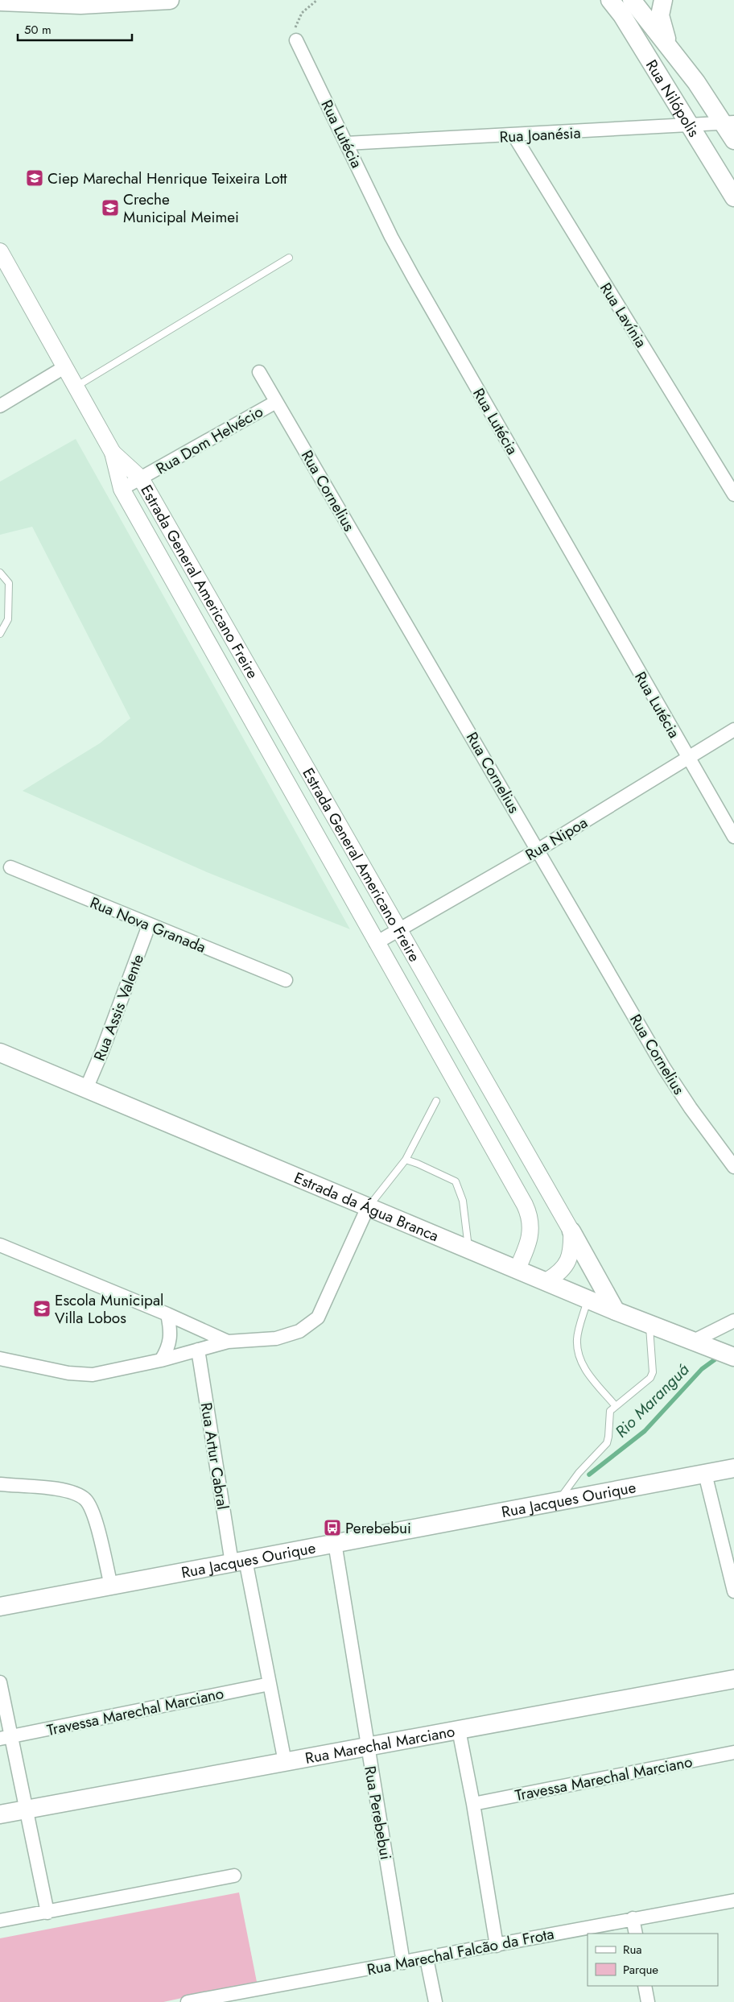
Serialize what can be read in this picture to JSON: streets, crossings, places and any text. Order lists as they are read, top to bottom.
{
  "streets": {
    "main road": [
      "Rua Nilópolis",
      "Estrada da Água Branca",
      "Rua Jacques Ourique",
      "Rua Marechal Marciano"
    ],
    "street": [
      "Rua Lutécia",
      "Rua Joanésia",
      "Rua Lavínia",
      "Rua Dom Helvécio",
      "Rua Cornelius",
      "Estrada General Americano Freire",
      "Rua Nipoa",
      "Rua Nova Granada",
      "Rua Assis Valente",
      "Rua Artur Cabral",
      "Travessa Marechal Marciano",
      "Rua Perebebui",
      "Rua Marechal Falcão da Frota"
    ]
  },
  "crossings": [
    ["Rua Nilópolis", "Rua Joanésia"],
    ["Rua Lutécia", "Rua Joanésia"],
    ["Rua Lutécia", "Rua Nipoa"],
    ["Rua Joanésia", "Rua Lavínia"],
    ["Rua Dom Helvécio", "Rua Cornelius"],
    ["Rua Dom Helvécio", "Estrada General Americano Freire"],
    ["Rua Cornelius", "Rua Nipoa"],
    ["Estrada General Americano Freire", "Rua Nipoa"],
    ["Estrada General Americano Freire", "Estrada da Água Branca"],
    ["Rua Nova Granada", "Rua Assis Valente"],
    ["Rua Assis Valente", "Estrada da Água Branca"],
    ["Rua Artur Cabral", "Rua Jacques Ourique"],
    ["Rua Artur Cabral", "Travessa Marechal Marciano"],
    ["Rua Artur Cabral", "Rua Marechal Marciano"],
    ["Rua Jacques Ourique", "Rua Perebebui"],
    ["Rua Marechal Marciano", "Rua Perebebui"],
    ["Rua Perebebui", "Rua Marechal Falcão da Frota"]
  ],
  "water": ["Rio Maranguá"],
  "places": {
    "school or university": ["Ciep Marechal Henrique Teixeira Lott", "Creche Municipal Meimei", "Escola Municipal Villa Lobos"],
    "bus stop": ["Perebebui"]
  },
  "legend": ["Rua", "Parque"],
  "scale_bar": "50 m"
}
